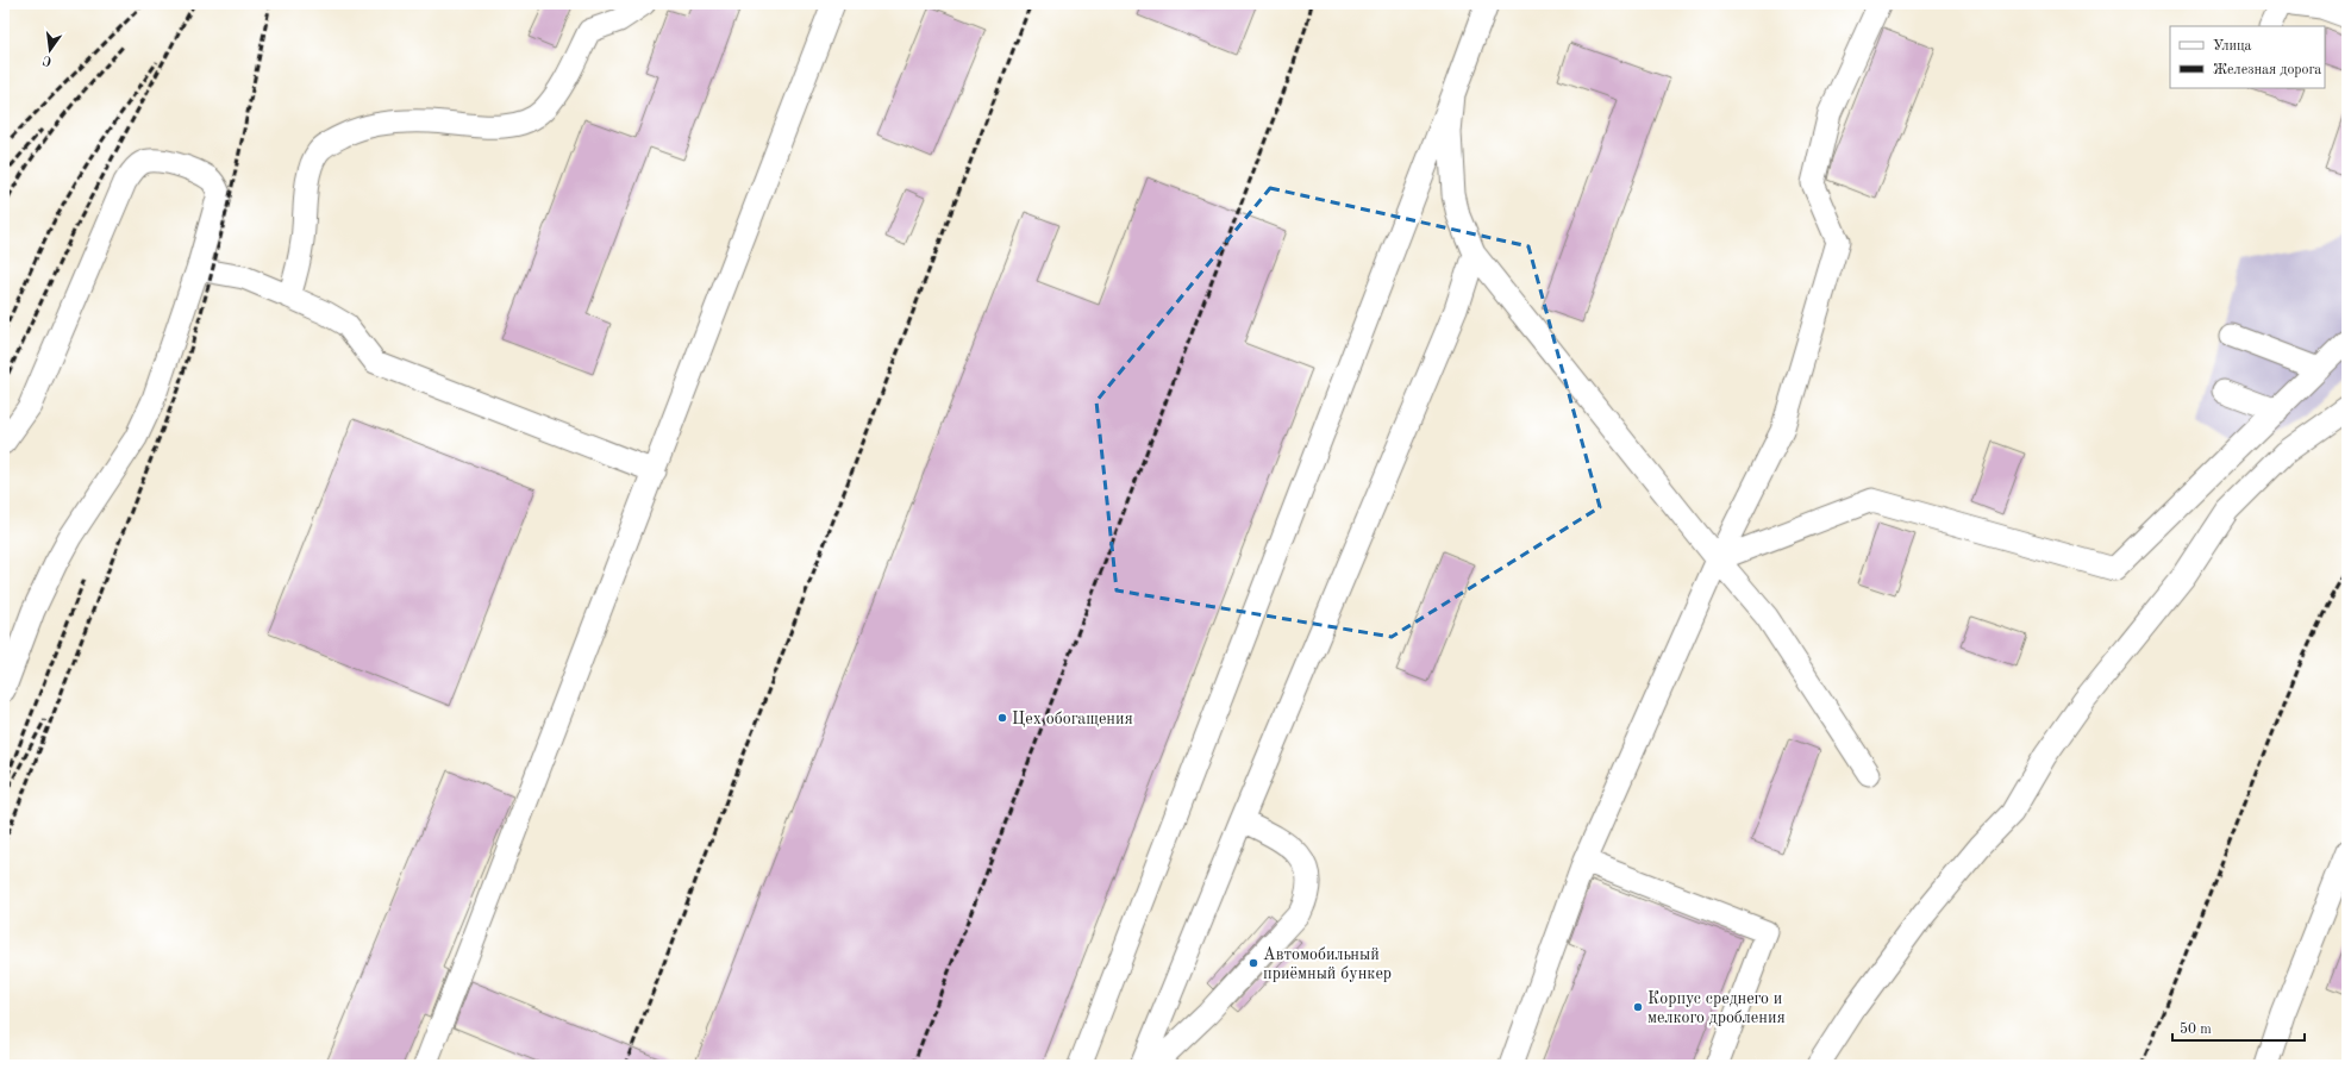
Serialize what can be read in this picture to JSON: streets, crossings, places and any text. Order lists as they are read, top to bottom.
{
  "places": ["Цех обогащения", "Автомобильный приёмный бункер", "Корпус среднего и мелкого дробления"],
  "legend": ["Улица", "Железная дорога"],
  "scale_bar": "50 m",
  "north": "bottom"
}
